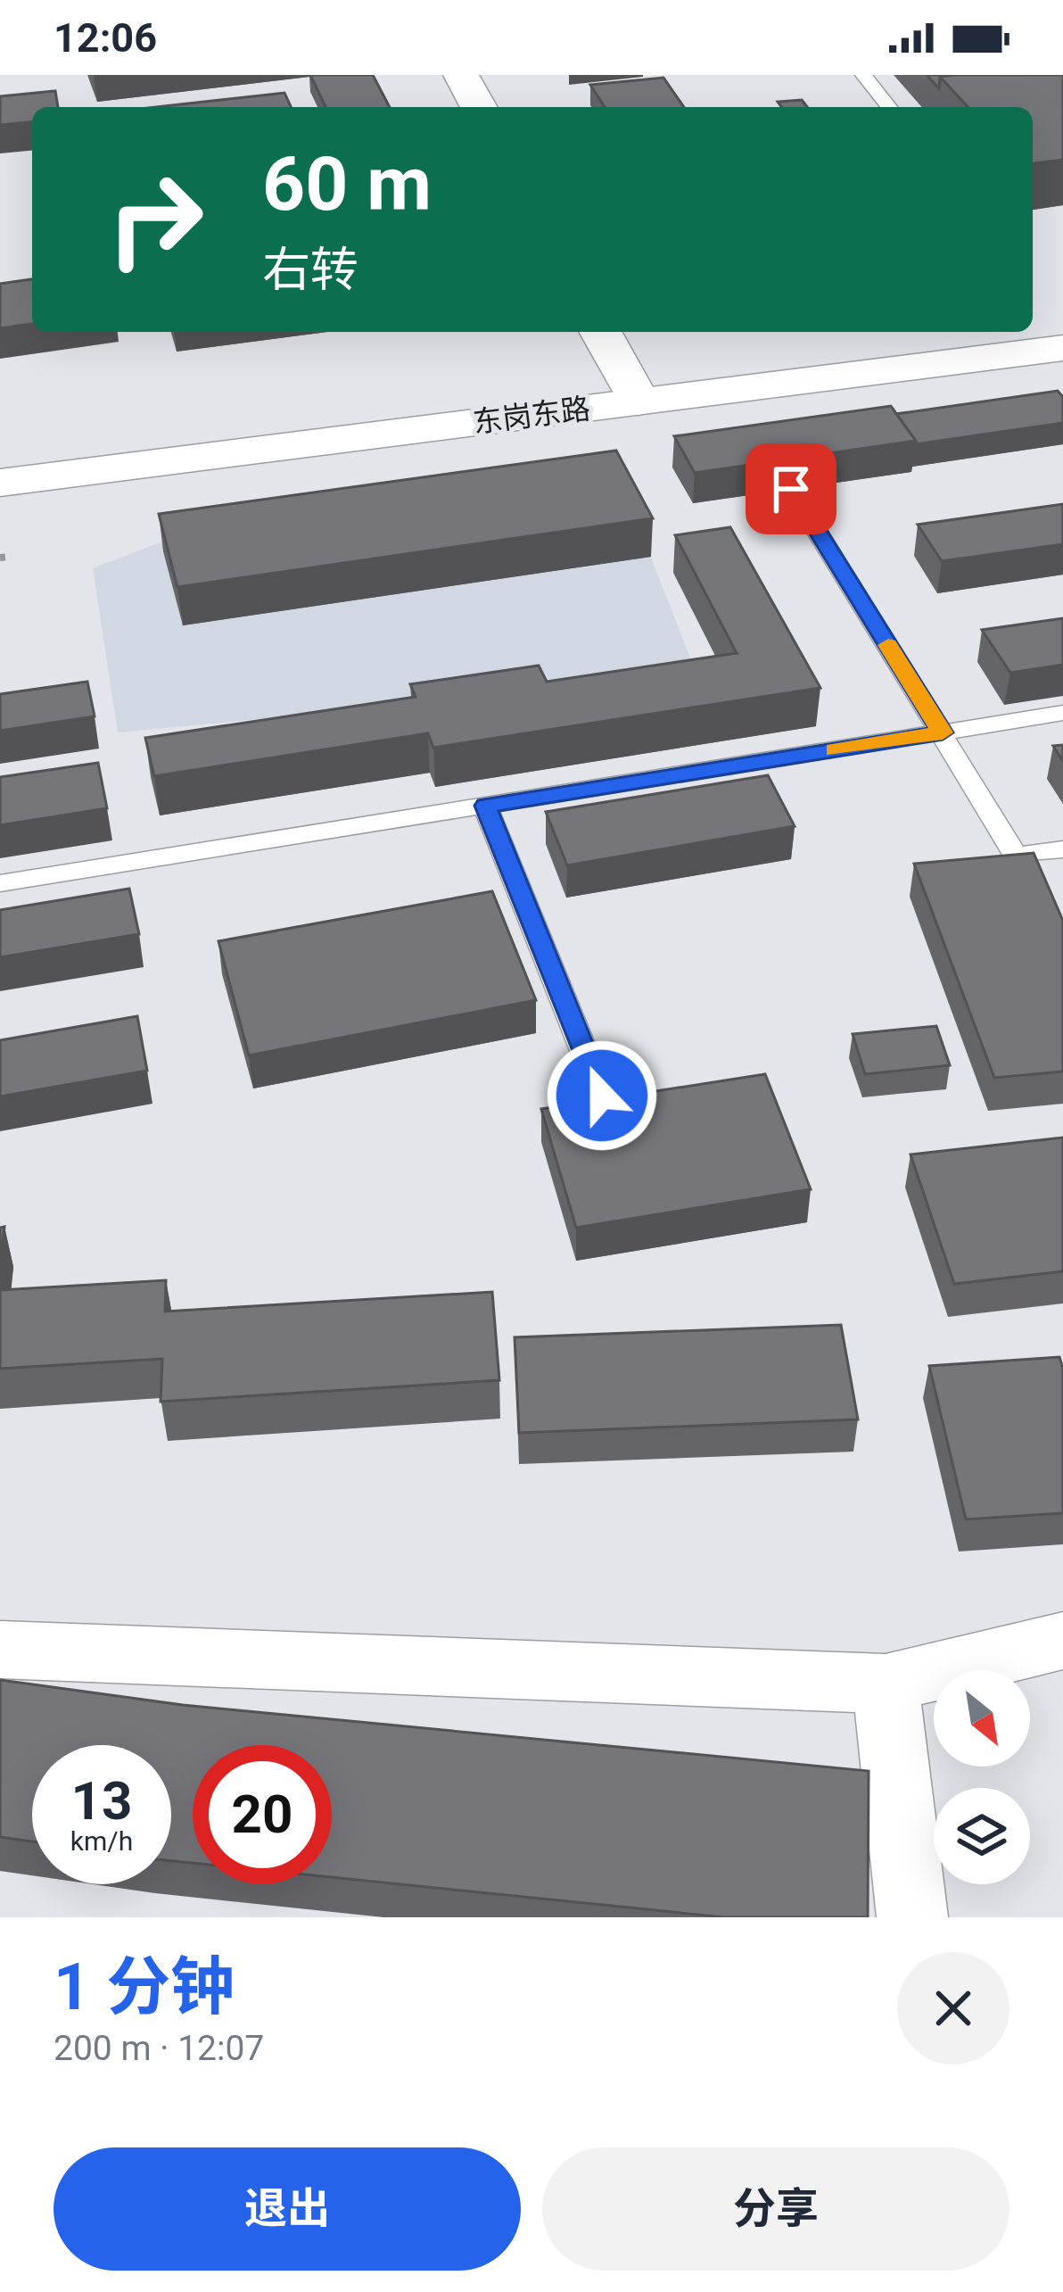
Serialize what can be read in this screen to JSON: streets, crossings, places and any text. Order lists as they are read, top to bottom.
{
  "streets": {
    "main road": ["东岗东路"]
  },
  "north": "bottom right",
  "page": {
    "status": "12:06",
    "turn": ["60 m", "右转"],
    "speed": "13 km/h",
    "limit": "20",
    "heading": ["1 分钟", "200 m · 12:07"],
    "buttons": ["退出", "分享"]
  }
}
